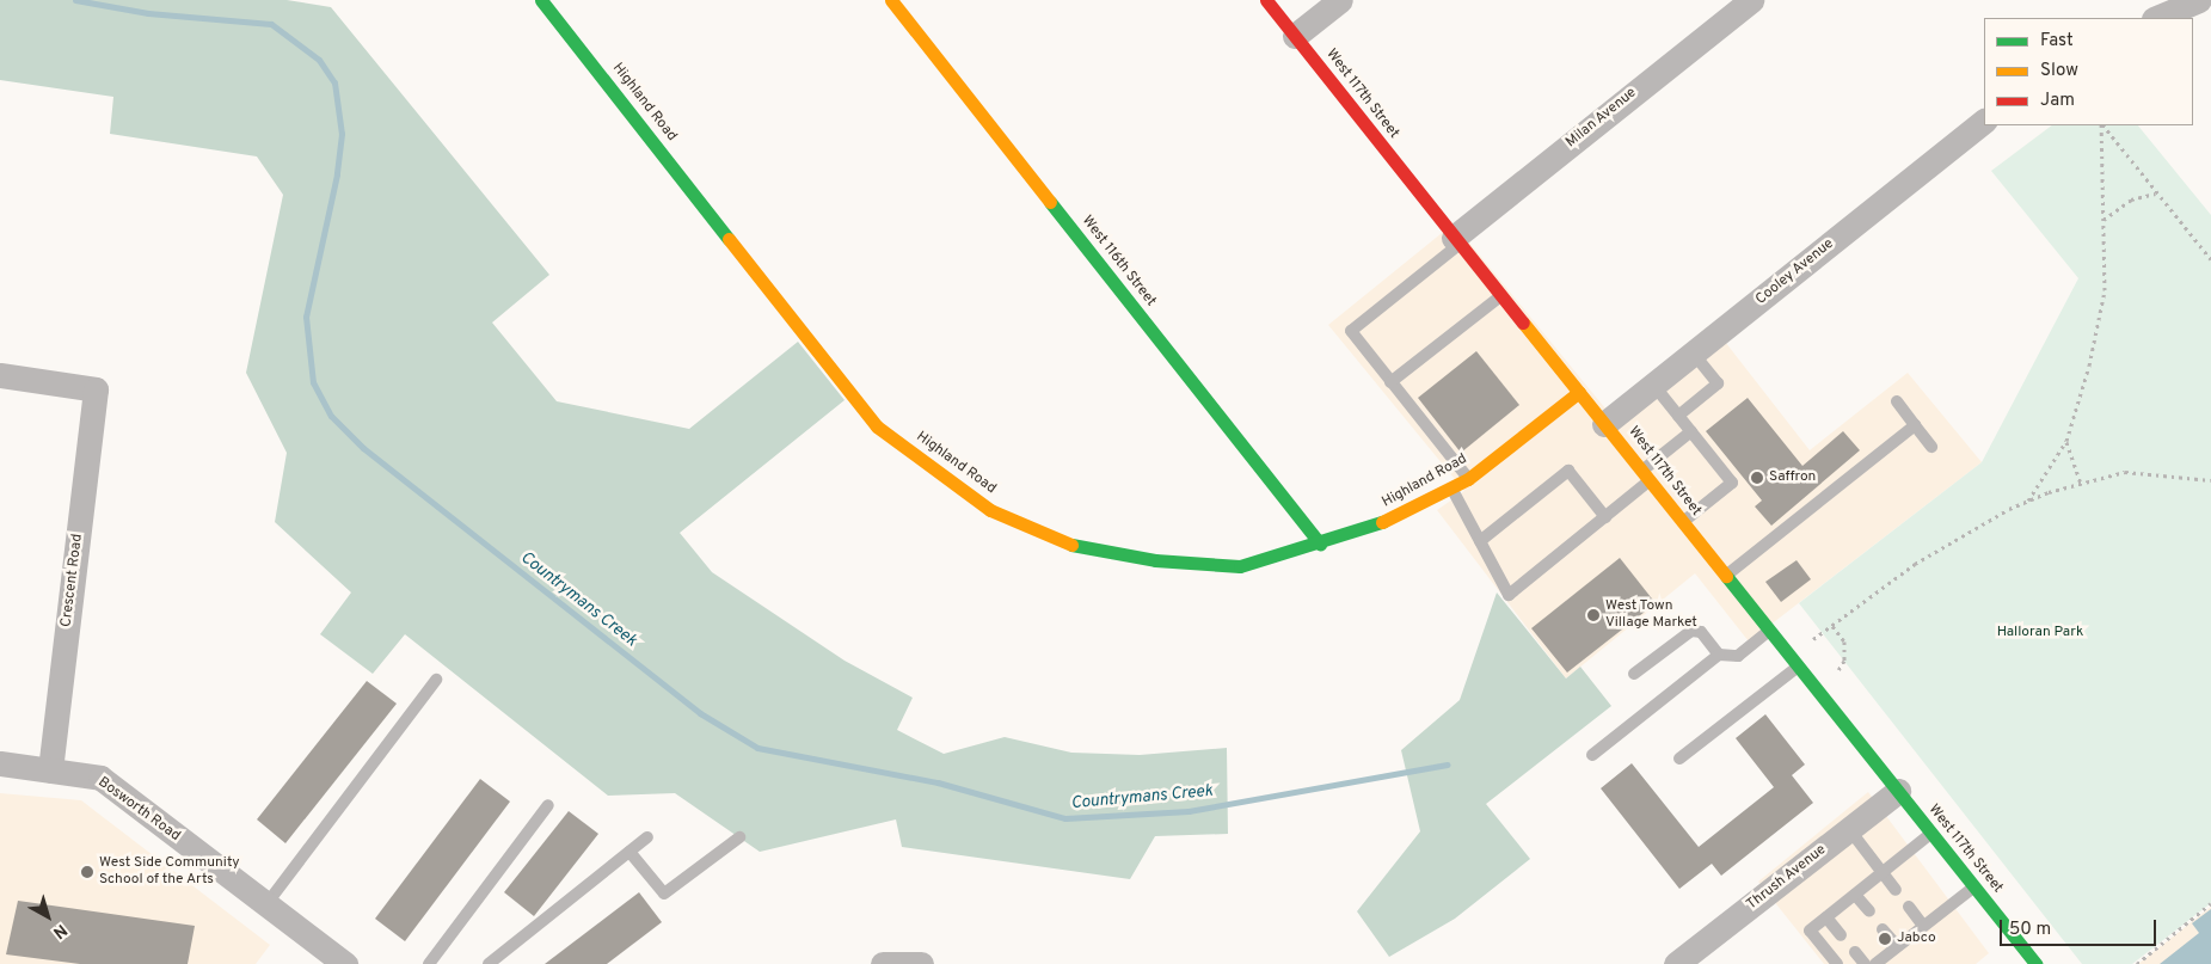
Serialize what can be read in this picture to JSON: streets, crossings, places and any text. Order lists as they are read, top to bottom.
{
  "streets": {
    "street": [
      "West 117th Street",
      "Highland Road",
      "Milan Avenue",
      "West 116th Street",
      "Cooley Avenue",
      "Crescent Road",
      "Bosworth Road",
      "Thrush Avenue"
    ]
  },
  "crossings": [
    ["West 117th Street", "Highland Road"],
    ["West 117th Street", "Milan Avenue"],
    ["West 117th Street", "Cooley Avenue"],
    ["West 117th Street", "Thrush Avenue"],
    ["Highland Road", "West 116th Street"],
    ["Crescent Road", "Bosworth Road"]
  ],
  "water": ["Countrymans Creek"],
  "parks": ["Halloran Park"],
  "places": [
    "Saffron",
    "West Town Village Market",
    "West Side Community School of the Arts",
    "Jabco"
  ],
  "legend": ["Fast", "Slow", "Jam"],
  "scale_bar": "50 m",
  "north": "bottom right"
}
